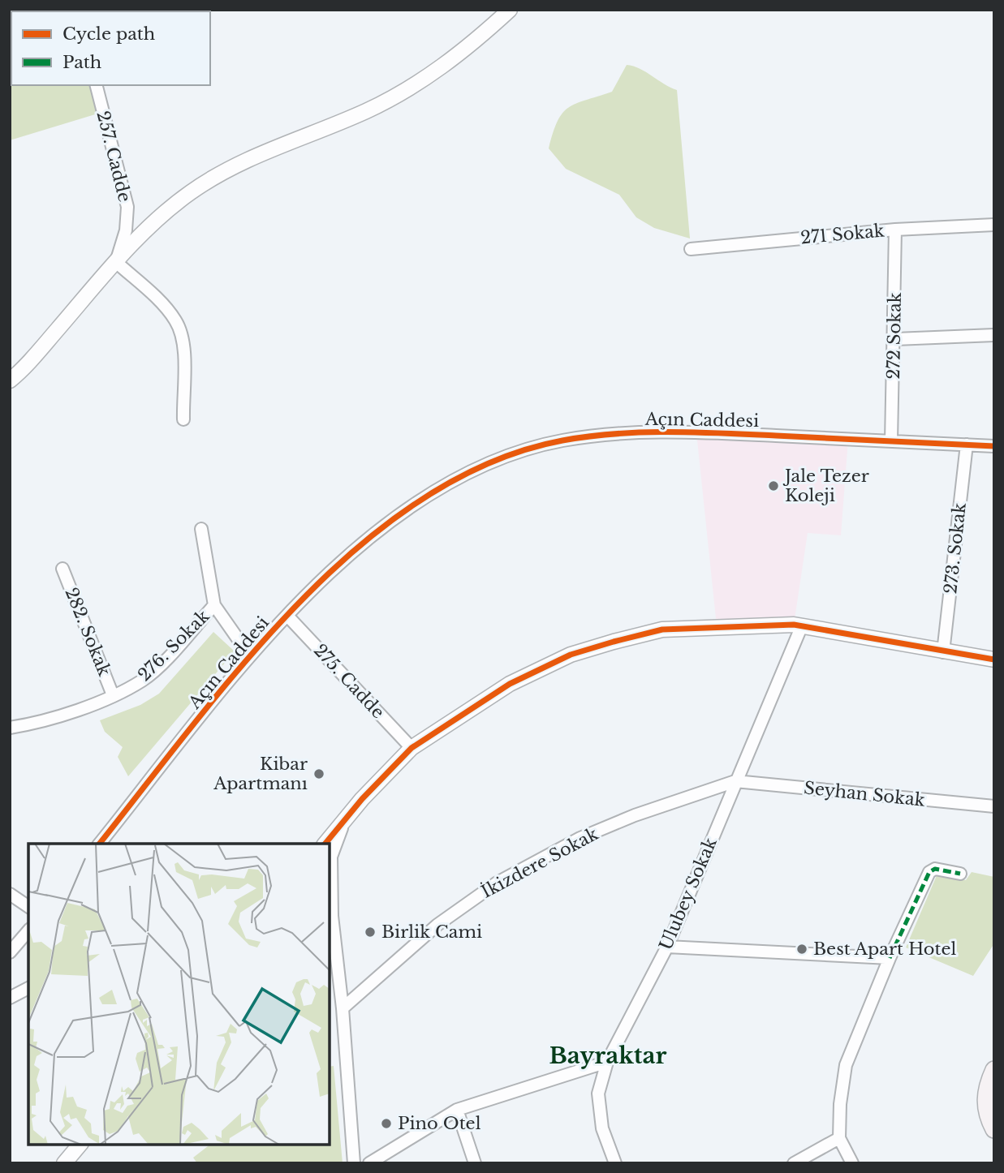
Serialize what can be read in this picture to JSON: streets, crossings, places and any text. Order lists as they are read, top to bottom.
{
  "streets": {
    "street": [
      "257. Cadde",
      "271 Sokak",
      "272 Sokak",
      "Açın Caddesi",
      "273. Sokak",
      "282. Sokak",
      "276. Sokak",
      "275. Cadde",
      "Seyhan Sokak",
      "İkizdere Sokak",
      "Ulubey Sokak"
    ]
  },
  "crossings": [
    ["271 Sokak", "272 Sokak"],
    ["272 Sokak", "Açın Caddesi"],
    ["Açın Caddesi", "273. Sokak"],
    ["Açın Caddesi", "276. Sokak"],
    ["Açın Caddesi", "275. Cadde"],
    ["282. Sokak", "276. Sokak"],
    ["Seyhan Sokak", "İkizdere Sokak"],
    ["Seyhan Sokak", "Ulubey Sokak"],
    ["İkizdere Sokak", "Ulubey Sokak"]
  ],
  "districts": ["Bayraktar"],
  "places": [
    "Jale Tezer Koleji",
    "Kibar Apartmanı",
    "Birlik Cami",
    "Best Apart Hotel",
    "Pino Otel"
  ],
  "legend": ["Cycle path", "Path"]
}
